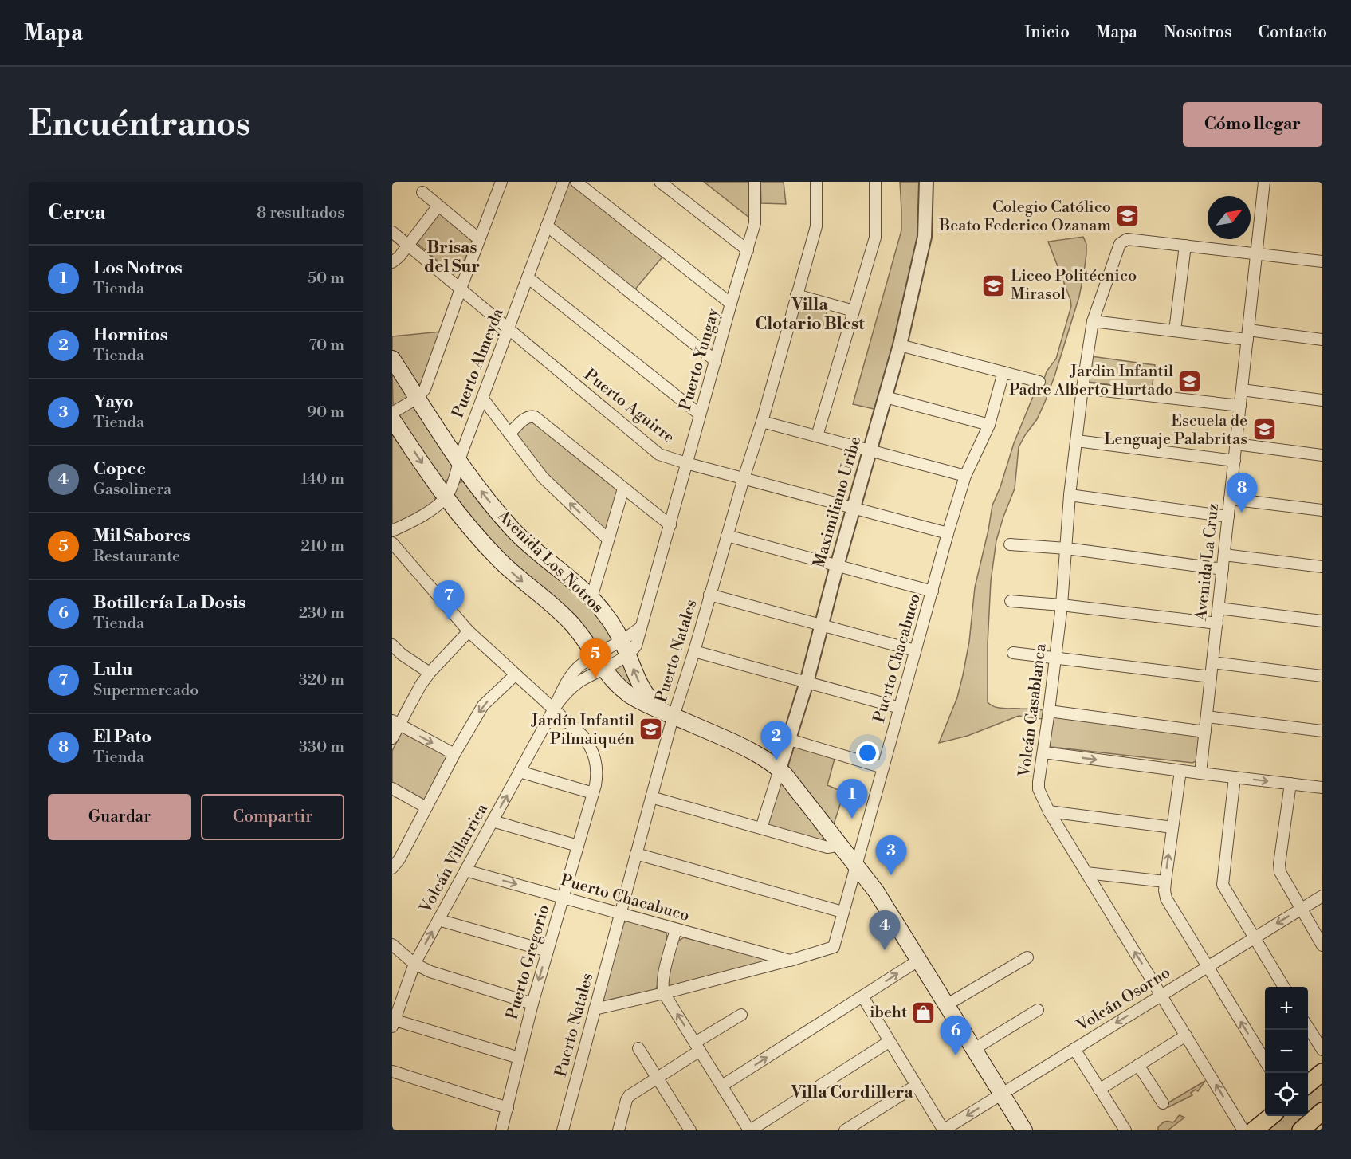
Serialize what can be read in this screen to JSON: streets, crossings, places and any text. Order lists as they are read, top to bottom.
{
  "streets": {
    "main road": ["Avenida Los Notros"],
    "street": [
      "Puerto Yungay",
      "Puerto Almeyda",
      "Puerto Aguirre",
      "Maximiliano Uribe",
      "Avenida La Cruz",
      "Puerto Natales",
      "Puerto Chacabuco",
      "Volcán Casablanca",
      "Volcán Villarrica",
      "Puerto Gregorio",
      "Volcán Osorno"
    ]
  },
  "crossings": [
    ["Puerto Yungay", "Puerto Aguirre"],
    ["Puerto Yungay", "Avenida Los Notros"],
    ["Puerto Yungay", "Volcán Villarrica"],
    ["Puerto Almeyda", "Puerto Aguirre"],
    ["Puerto Almeyda", "Avenida Los Notros"],
    ["Puerto Aguirre", "Maximiliano Uribe"],
    ["Puerto Aguirre", "Puerto Natales"],
    ["Puerto Aguirre", "Puerto Chacabuco"],
    ["Maximiliano Uribe", "Avenida Los Notros"],
    ["Avenida Los Notros", "Puerto Natales"],
    ["Avenida Los Notros", "Puerto Chacabuco"],
    ["Avenida Los Notros", "Volcán Villarrica"],
    ["Avenida Los Notros", "Volcán Osorno"],
    ["Puerto Natales", "Puerto Chacabuco"],
    ["Puerto Chacabuco", "Volcán Villarrica"],
    ["Puerto Chacabuco", "Puerto Gregorio"],
    ["Volcán Casablanca", "Volcán Osorno"],
    ["Volcán Villarrica", "Puerto Gregorio"]
  ],
  "districts": ["Brisas del Sur", "Villa Clotario Blest", "Villa Cordillera"],
  "places": {
    "school or university": [
      "Colegio Católico Beato Federico Ozanam",
      "Liceo Politécnico Mirasol",
      "Jardin Infantil Padre Alberto Hurtado",
      "Escuela de Lenguaje Palabritas",
      "Jardín Infantil Pilmaiquén"
    ],
    "shop": ["ibeht"]
  },
  "north": "top right",
  "page": {
    "header": "Mapa",
    "nav": [
      "Inicio",
      "Mapa",
      "Nosotros",
      "Contacto"
    ],
    "buttons": [
      "Cómo llegar",
      ["Guardar", "Compartir"]
    ],
    "title": "Encuéntranos",
    "heading": ["Cerca", "8 resultados"],
    "list": [
      {
        "mark": "1",
        "name": "Los Notros",
        "note": "Tienda",
        "value": "50 m"
      },
      {
        "mark": "2",
        "name": "Hornitos",
        "note": "Tienda",
        "value": "70 m"
      },
      {
        "mark": "3",
        "name": "Yayo",
        "note": "Tienda",
        "value": "90 m"
      },
      {
        "mark": "4",
        "name": "Copec",
        "note": "Gasolinera",
        "value": "140 m"
      },
      {
        "mark": "5",
        "name": "Mil Sabores",
        "note": "Restaurante",
        "value": "210 m"
      },
      {
        "mark": "6",
        "name": "Botillería La Dosis",
        "note": "Tienda",
        "value": "230 m"
      },
      {
        "mark": "7",
        "name": "Lulu",
        "note": "Supermercado",
        "value": "320 m"
      },
      {
        "mark": "8",
        "name": "El Pato",
        "note": "Tienda",
        "value": "330 m"
      }
    ],
    "pins": [
      "8",
      "7",
      "5",
      "2",
      "1",
      "3",
      "4",
      "6"
    ],
    "map_buttons": ["+", "−"]
  }
}
